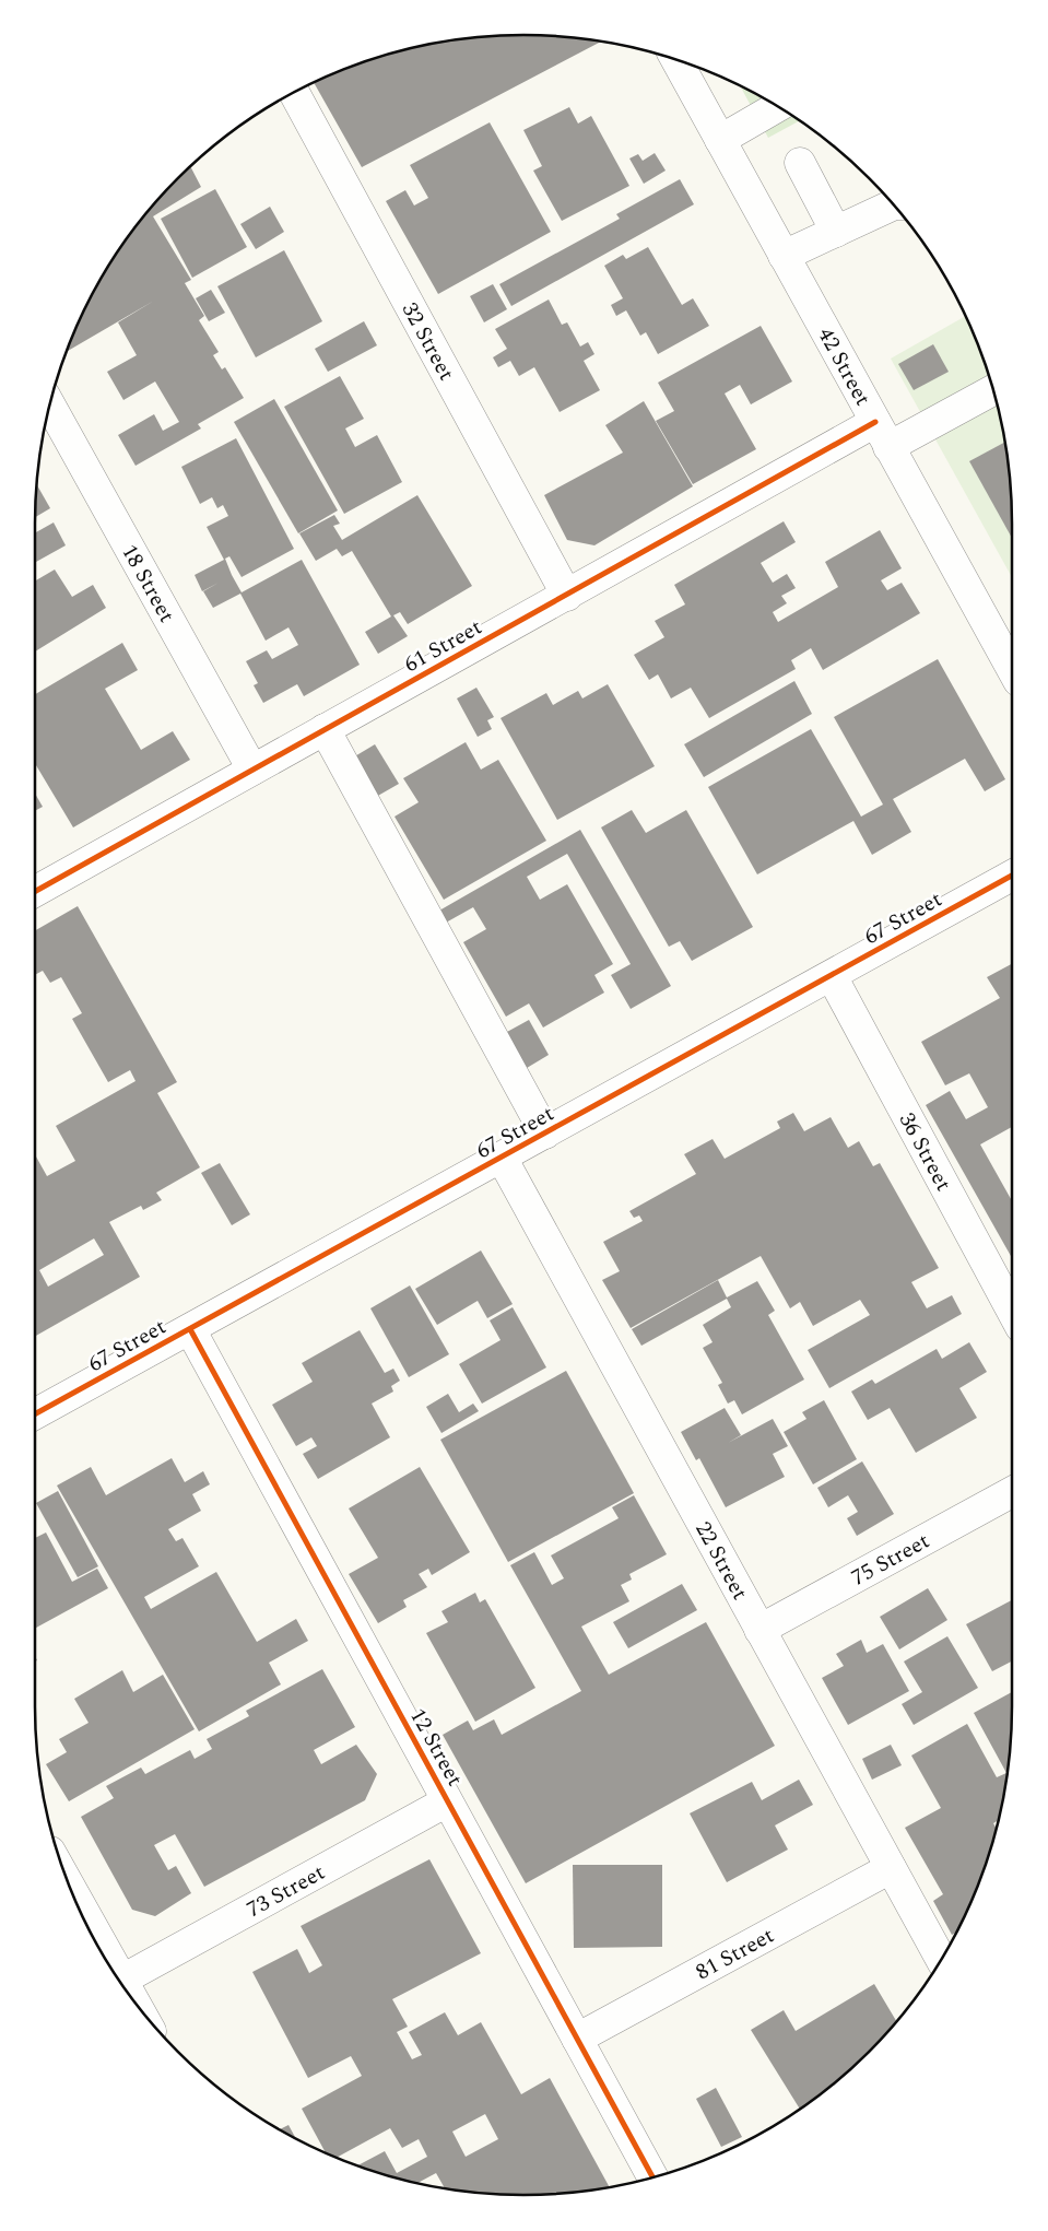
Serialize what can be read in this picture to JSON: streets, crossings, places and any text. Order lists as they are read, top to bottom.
{
  "streets": {
    "street": [
      "32 Street",
      "42 Street",
      "18 Street",
      "61 Street",
      "67 Street",
      "36 Street",
      "75 Street",
      "22 Street",
      "12 Street",
      "73 Street",
      "81 Street"
    ]
  },
  "crossings": [
    ["32 Street", "61 Street"],
    ["42 Street", "61 Street"],
    ["18 Street", "61 Street"],
    ["67 Street", "36 Street"],
    ["67 Street", "22 Street"],
    ["67 Street", "12 Street"],
    ["75 Street", "22 Street"],
    ["22 Street", "81 Street"],
    ["12 Street", "73 Street"],
    ["12 Street", "81 Street"]
  ]
}
